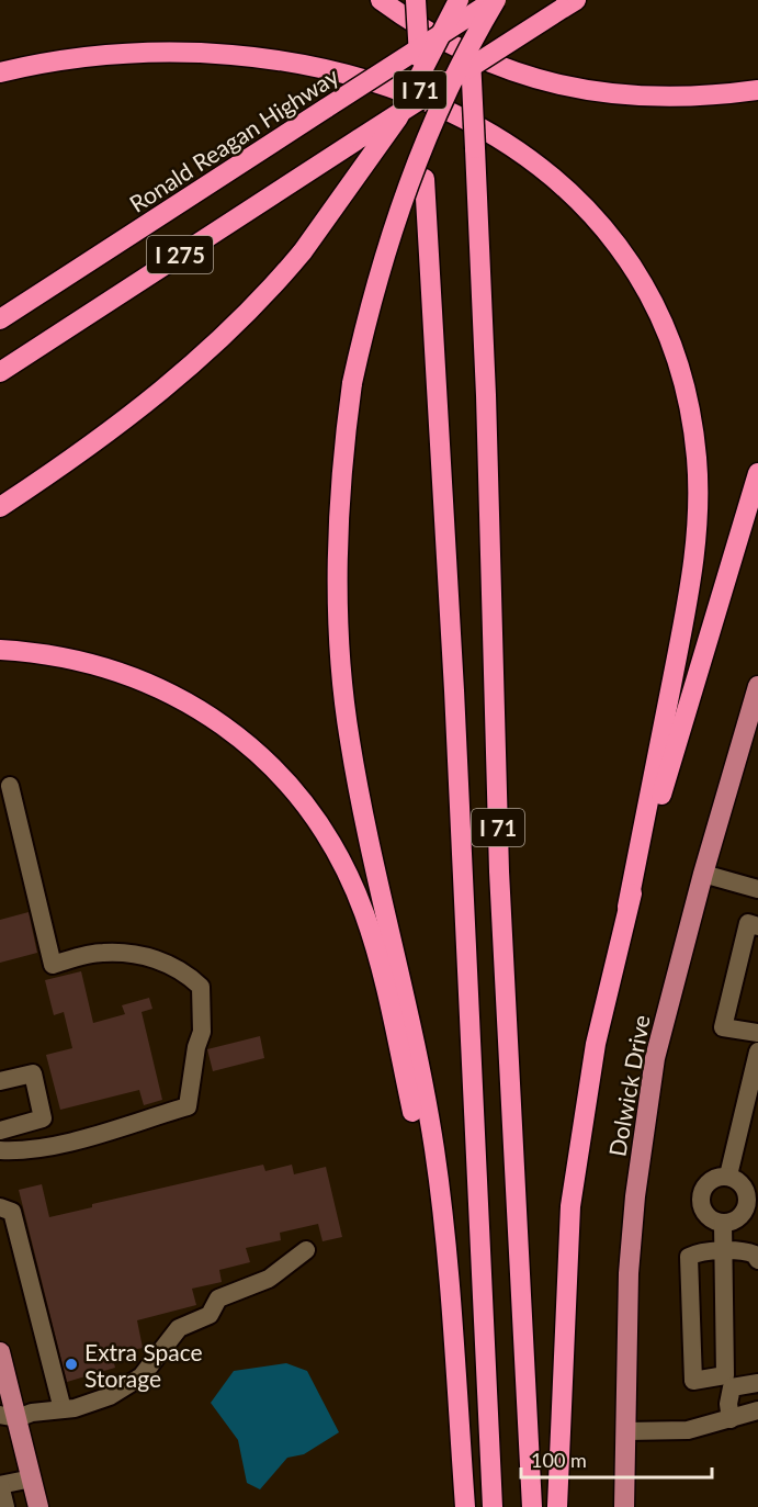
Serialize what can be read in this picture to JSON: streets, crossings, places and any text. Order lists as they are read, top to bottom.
{
  "streets": {
    "highway": ["I 71", "Ronald Reagan Highway", "I 275"],
    "main road": ["Dolwick Drive"]
  },
  "places": ["Extra Space Storage"],
  "scale_bar": "100 m"
}
